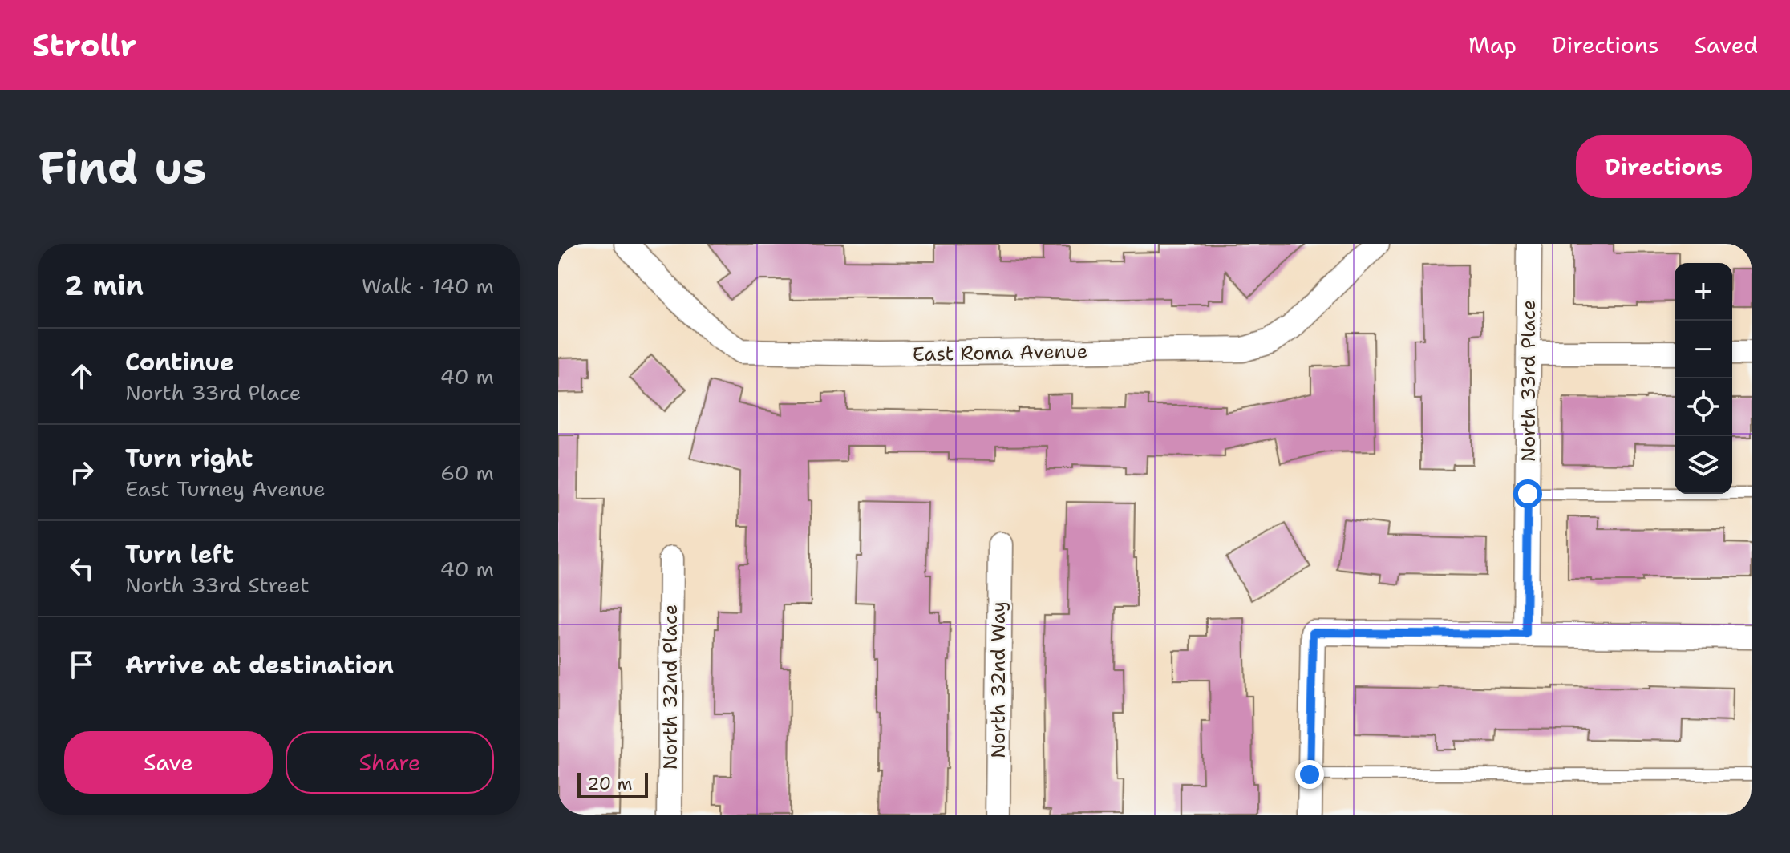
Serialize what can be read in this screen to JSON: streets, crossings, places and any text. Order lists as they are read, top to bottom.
{
  "streets": {
    "street": [
      "East Roma Avenue",
      "North 33rd Place",
      "North 32nd Way",
      "North 32nd Place"
    ]
  },
  "scale_bar": "20 m",
  "page": {
    "header": "Strollr",
    "nav": ["Map", "Directions", "Saved"],
    "buttons": [
      "Directions",
      ["Save", "Share"]
    ],
    "title": "Find us",
    "heading": ["2 min", "Walk · 140 m"],
    "map_buttons": ["+", "−"],
    "list": [
      ["Continue", "North 33rd Place", "40 m"],
      ["Turn right", "East Turney Avenue", "60 m"],
      ["Turn left", "North 33rd Street", "40 m"],
      "Arrive at destination"
    ],
    "scale": "20 m"
  }
}
